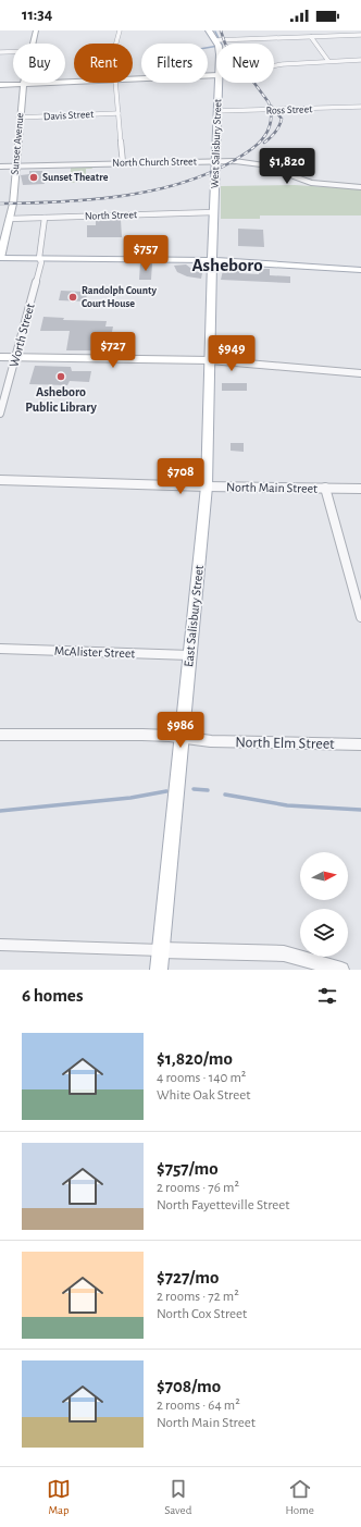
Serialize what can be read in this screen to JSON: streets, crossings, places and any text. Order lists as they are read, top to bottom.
{
  "streets": {
    "main road": ["Sunset Avenue", "West Salisbury Street", "East Salisbury Street"],
    "street": [
      "Ross Street",
      "Davis Street",
      "North Church Street",
      "North Street",
      "Worth Street",
      "North Main Street",
      "McAlister Street",
      "North Elm Street"
    ]
  },
  "crossings": [
    ["Ross Street", "West Salisbury Street"],
    ["Davis Street", "Sunset Avenue"],
    ["Sunset Avenue", "North Church Street"],
    ["Sunset Avenue", "North Street"],
    ["West Salisbury Street", "North Church Street"],
    ["West Salisbury Street", "North Street"],
    ["West Salisbury Street", "East Salisbury Street"],
    ["North Street", "Worth Street"],
    ["North Main Street", "East Salisbury Street"],
    ["East Salisbury Street", "McAlister Street"],
    ["East Salisbury Street", "North Elm Street"]
  ],
  "districts": ["Asheboro"],
  "places": ["Sunset Theatre", "Randolph County Court House", "Asheboro Public Library"],
  "north": "right",
  "page": {
    "status": "11:34",
    "chip": [
      "Buy",
      "Rent",
      "Filters",
      "New"
    ],
    "price": [
      "$1,820",
      "$757",
      "$727",
      "$949",
      "$708",
      "$986"
    ],
    "heading": "6 homes",
    "list": [
      {
        "name": "$1,820/mo",
        "note": "4 rooms · 140 m² · White Oak Street"
      },
      {
        "name": "$757/mo",
        "note": "2 rooms · 76 m² · North Fayetteville Street"
      },
      {
        "name": "$727/mo",
        "note": "2 rooms · 72 m² · North Cox Street"
      },
      {
        "name": "$708/mo",
        "note": "2 rooms · 64 m² · North Main Street"
      }
    ],
    "tabs": ["Map", "Saved", "Home"]
  }
}
